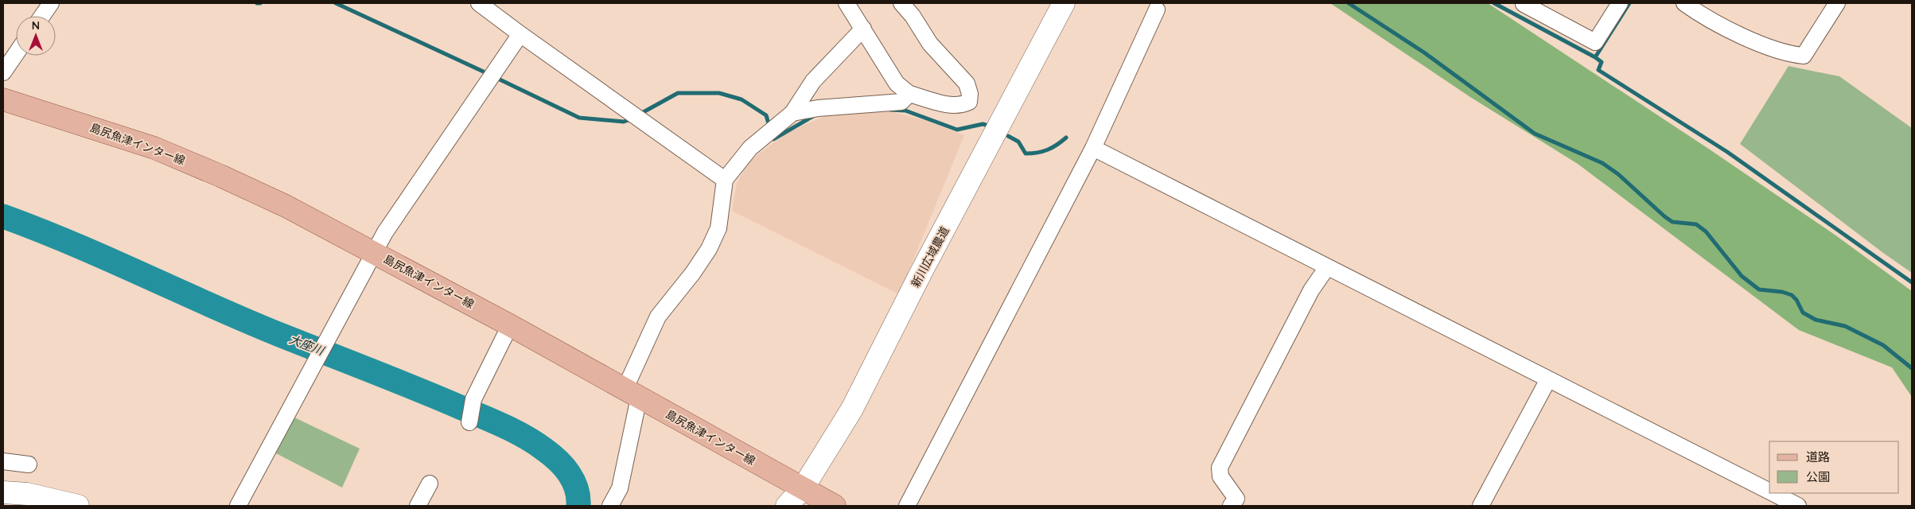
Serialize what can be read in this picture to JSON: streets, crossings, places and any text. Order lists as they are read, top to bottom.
{
  "streets": {
    "main road": ["島尻魚津インター線"],
    "street": ["新川広域農道"]
  },
  "crossings": [
    ["島尻魚津インター線", "新川広域農道"]
  ],
  "water": ["大座川"],
  "legend": ["道路", "公園"],
  "north": "top"
}
